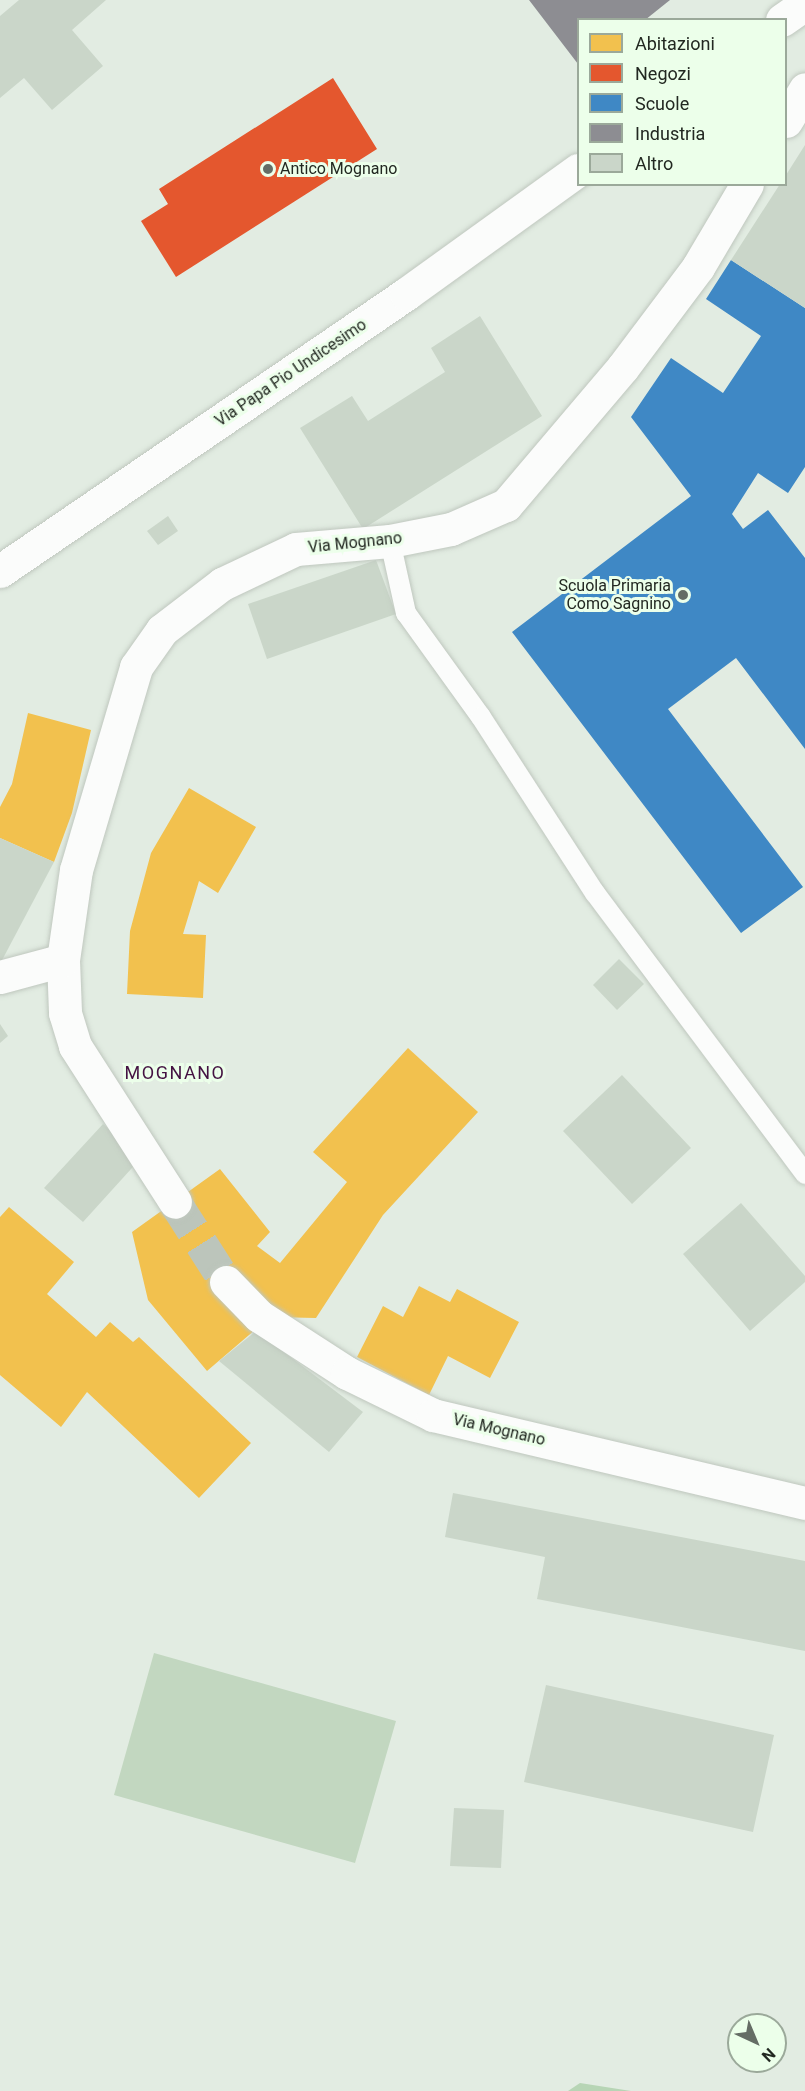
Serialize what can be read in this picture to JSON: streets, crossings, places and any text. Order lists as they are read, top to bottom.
{
  "streets": {
    "street": ["Via Papa Pio Undicesimo", "Via Mognano"]
  },
  "districts": ["MOGNANO"],
  "places": ["Antico Mognano", "Scuola Primaria Como Sagnino"],
  "legend": [
    "Abitazioni",
    "Negozi",
    "Scuole",
    "Industria",
    "Altro"
  ],
  "north": "bottom right"
}
